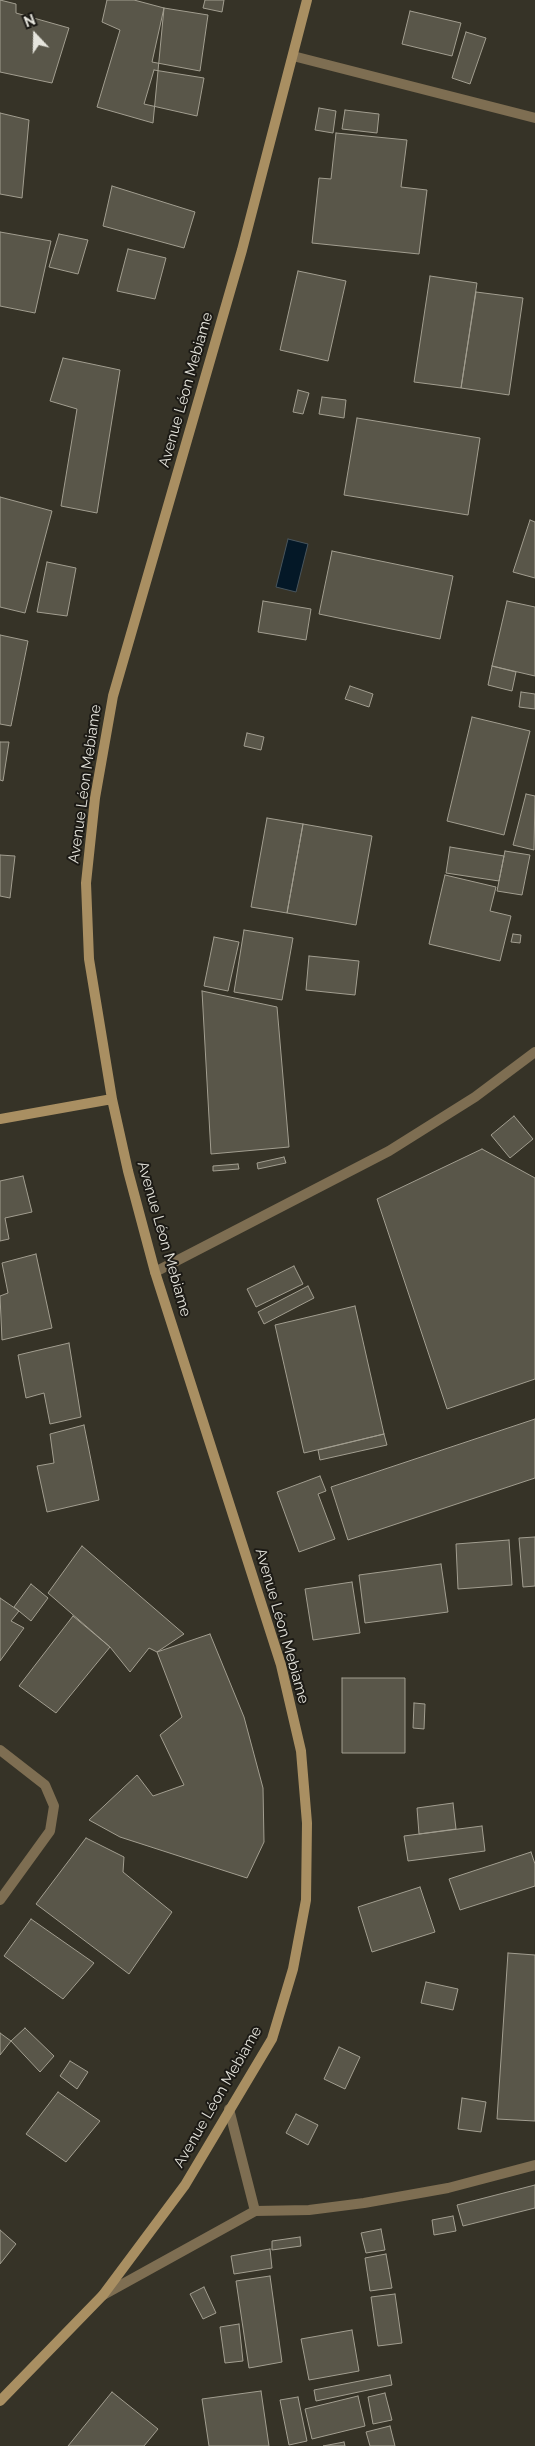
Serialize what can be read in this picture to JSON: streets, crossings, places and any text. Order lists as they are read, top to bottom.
{
  "streets": {
    "street": ["Avenue Léon Mebiame"]
  },
  "north": "top"
}
